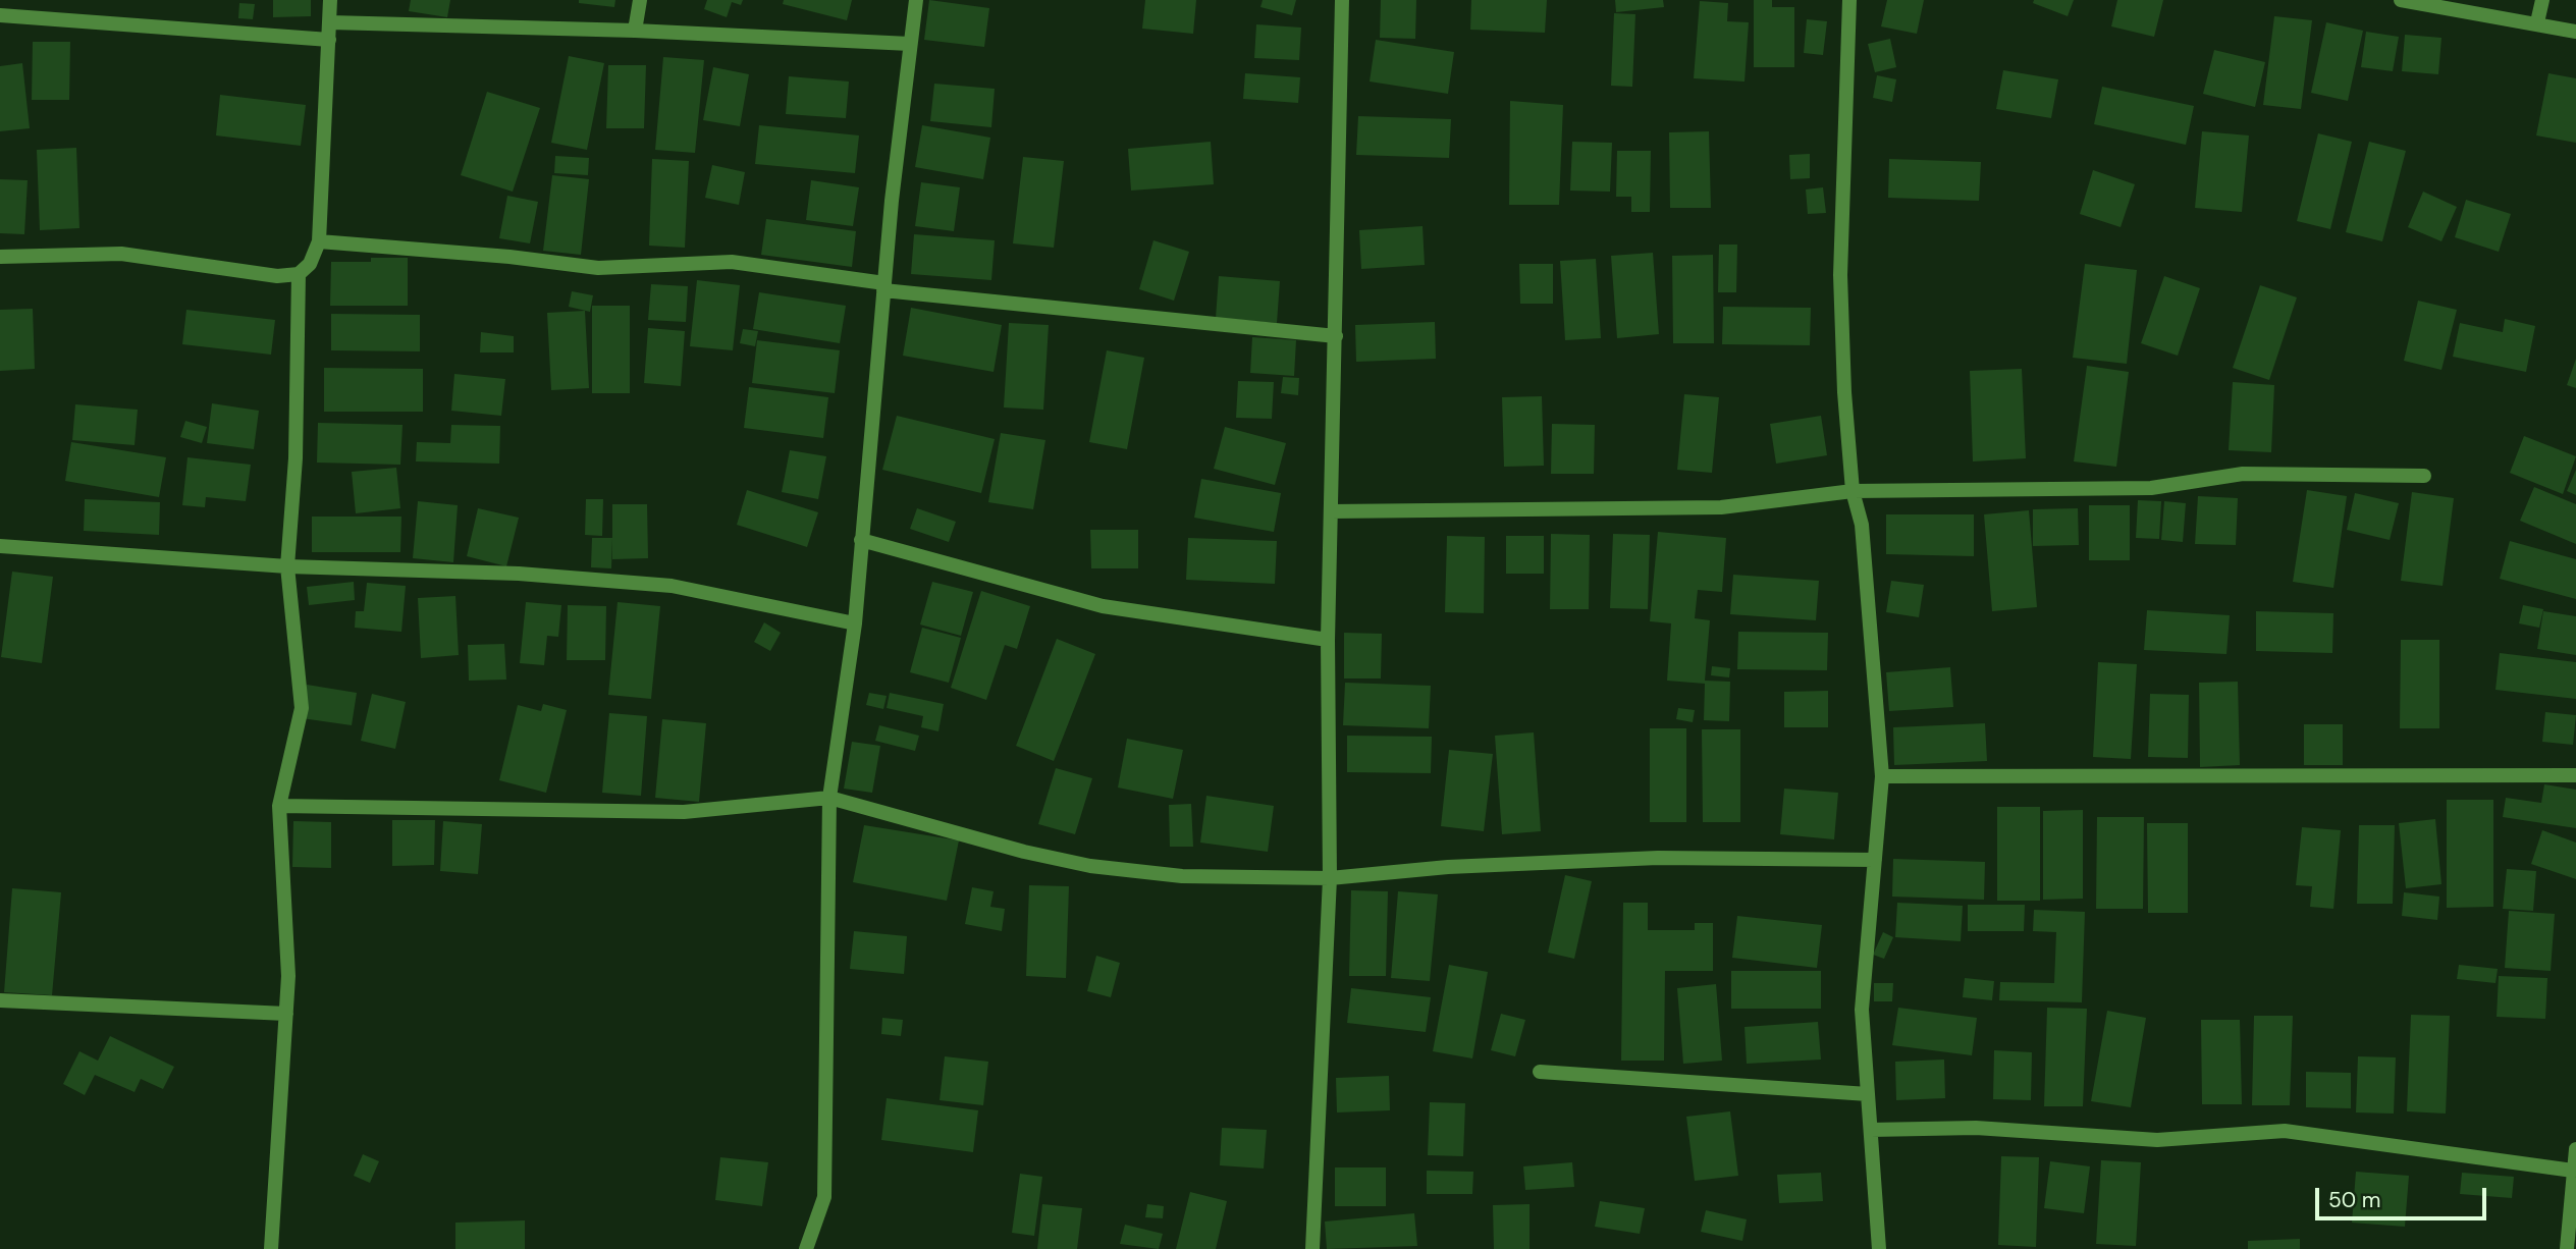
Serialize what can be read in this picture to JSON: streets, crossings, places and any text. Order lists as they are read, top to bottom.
{
  "scale_bar": "50 m"
}
